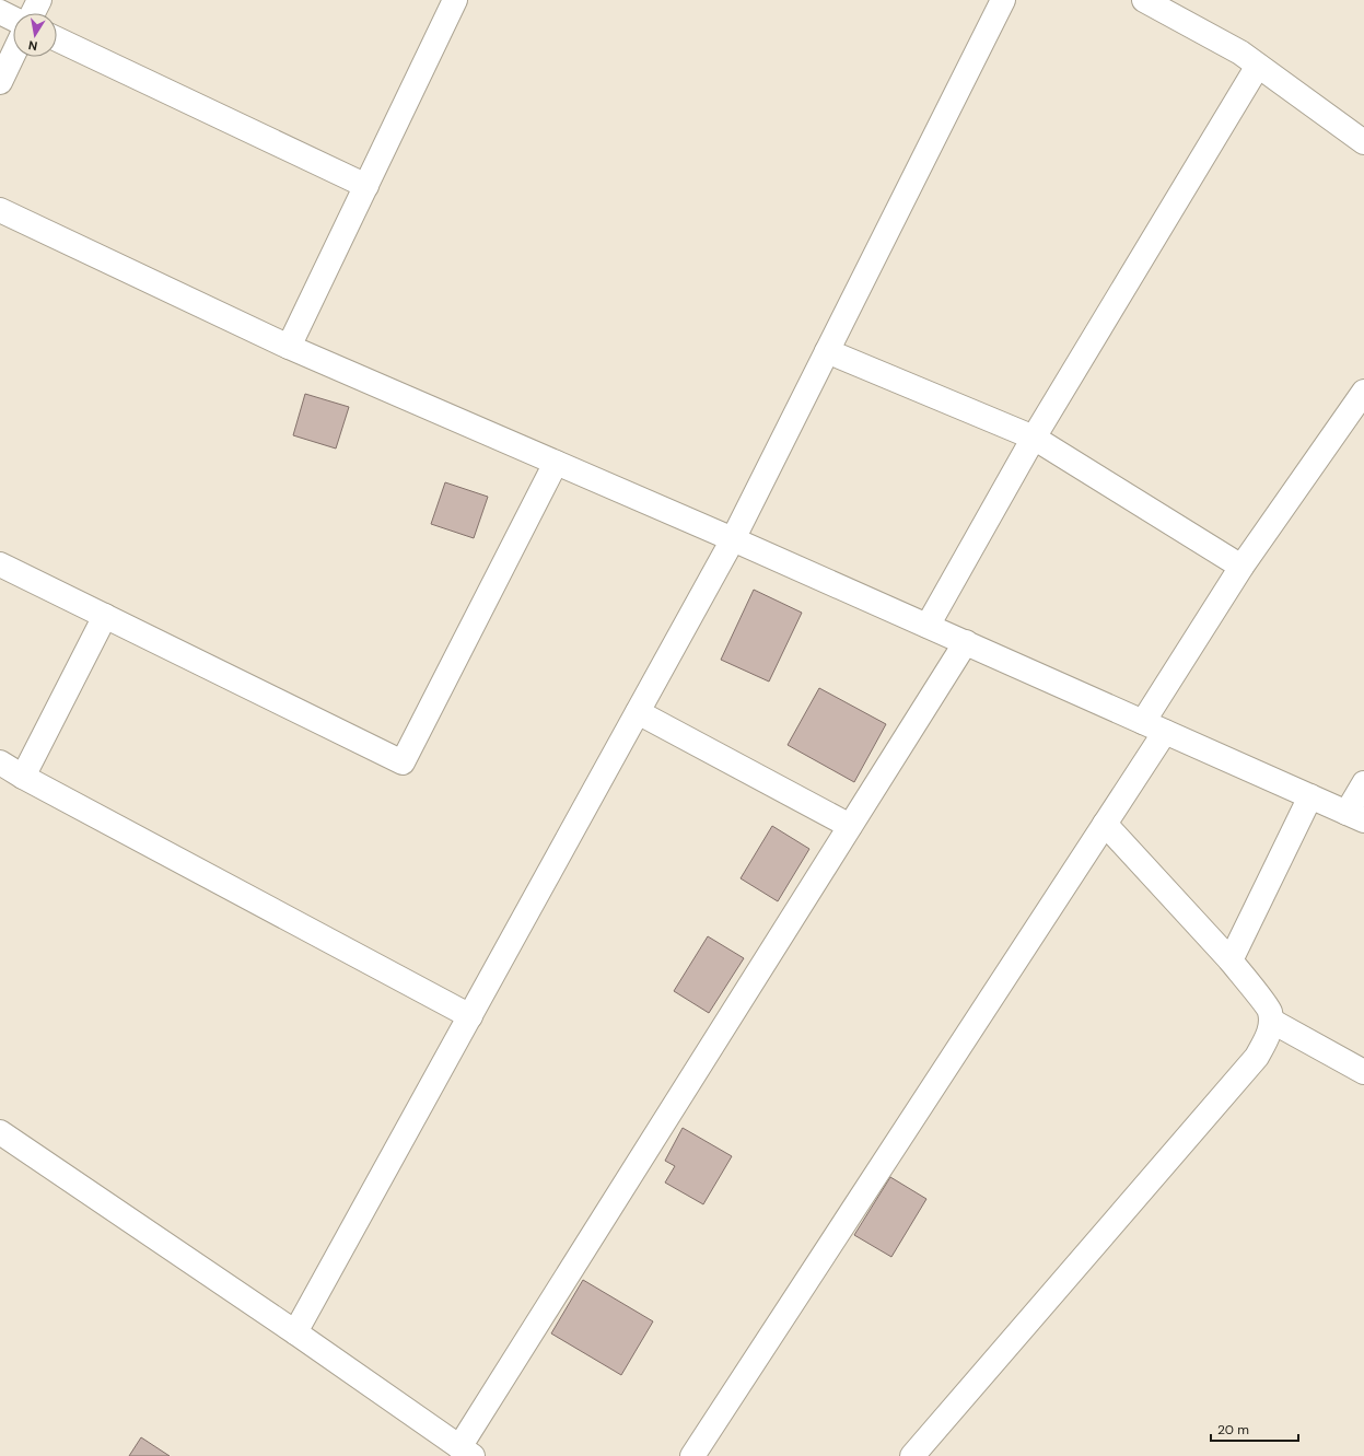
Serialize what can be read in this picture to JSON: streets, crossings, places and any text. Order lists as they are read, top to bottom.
{
  "scale_bar": "20 m",
  "north": "bottom"
}
